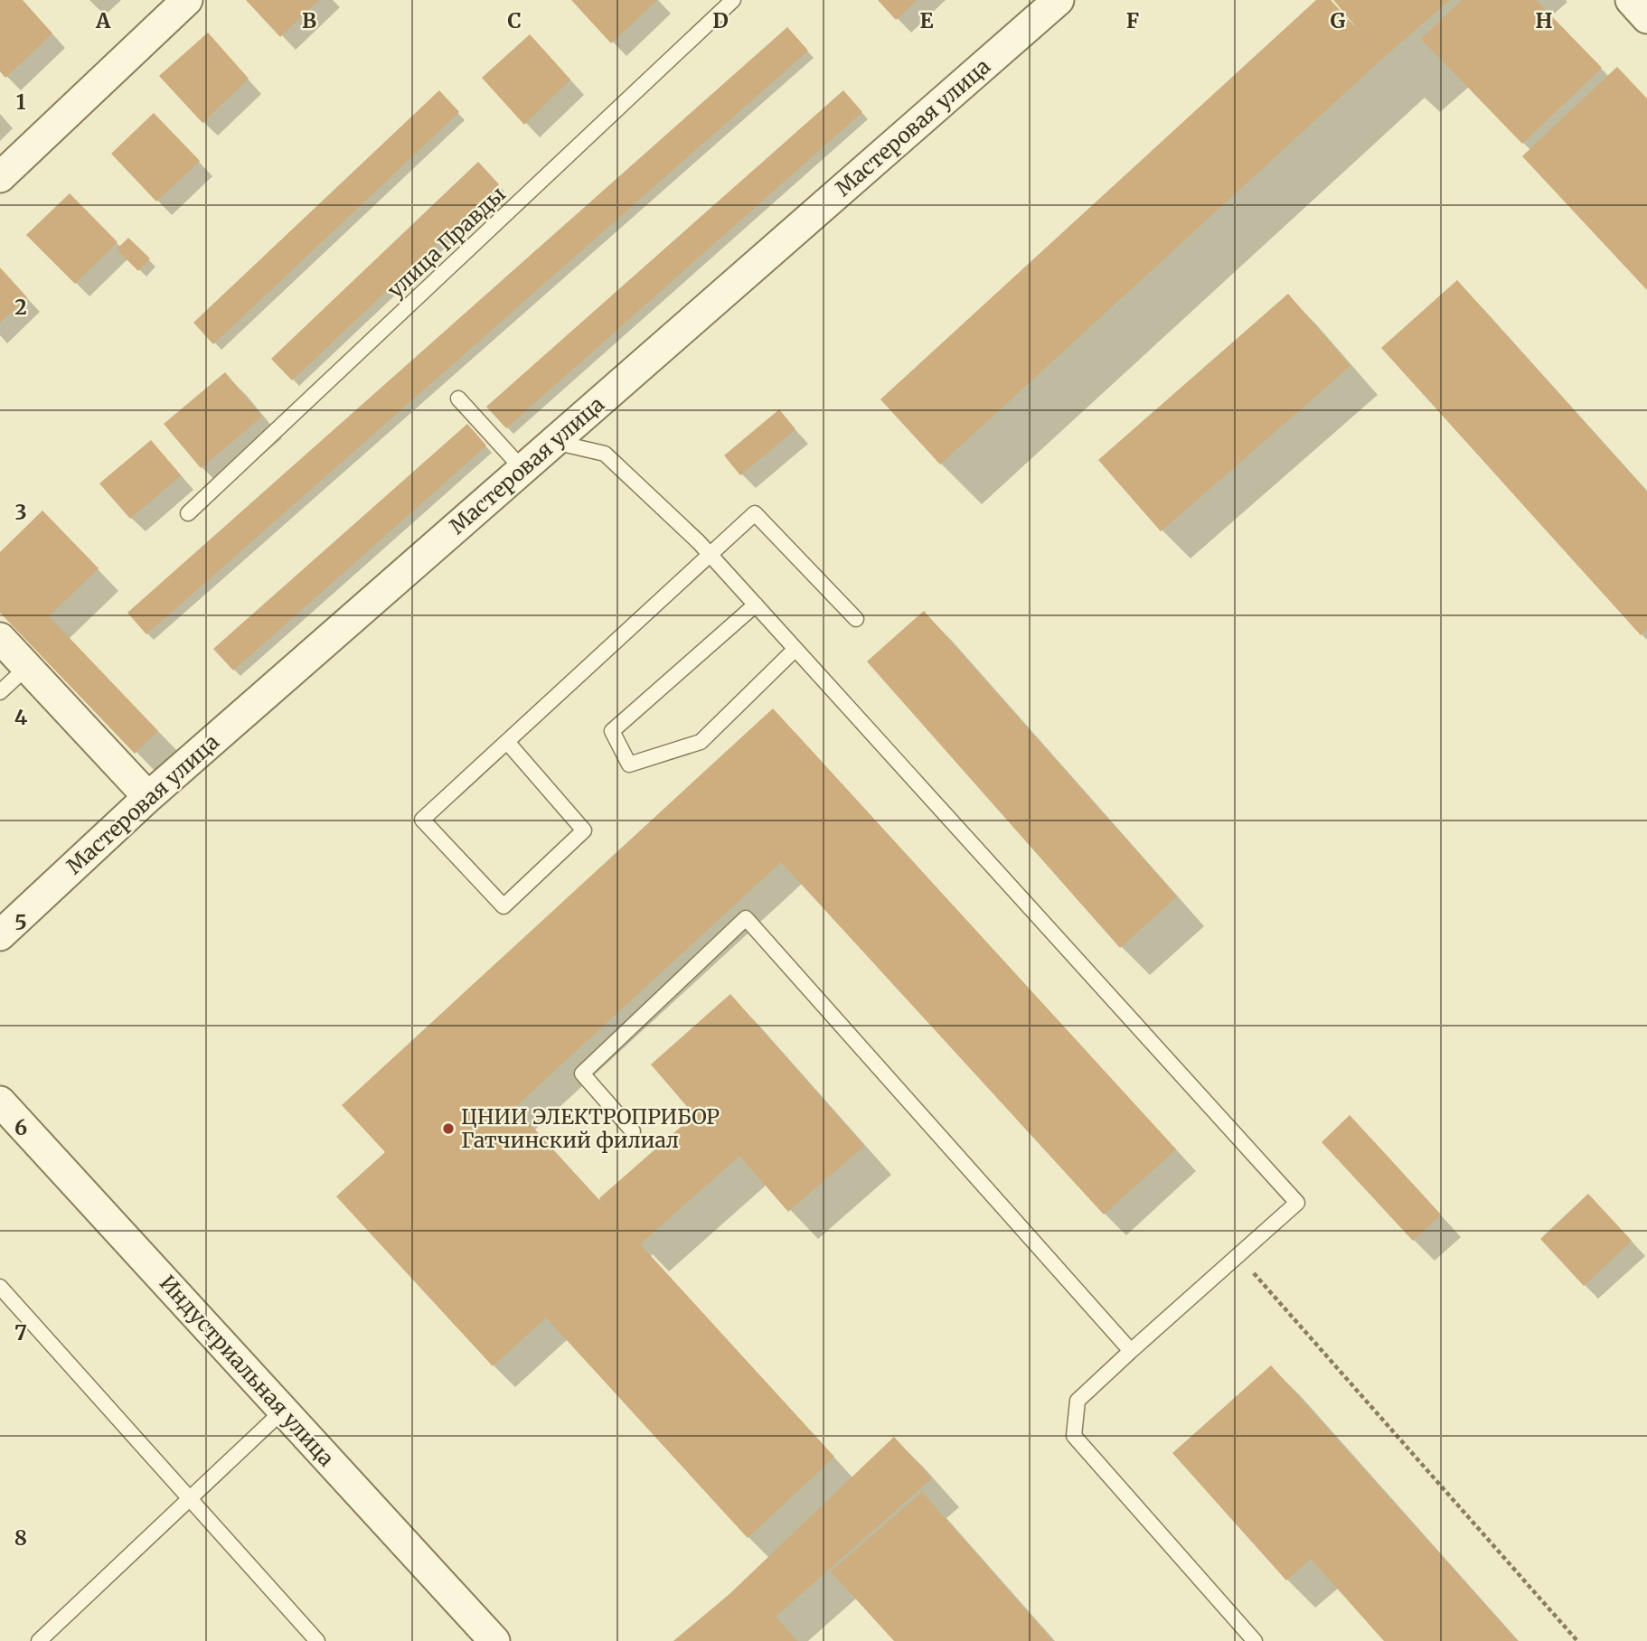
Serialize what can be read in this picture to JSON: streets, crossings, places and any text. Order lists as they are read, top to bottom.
{
  "streets": {
    "street": ["Мастеровая улица", "Индустриальная улица"],
    "lane": ["улица Правды"]
  },
  "places": ["ЦНИИ ЭЛЕКТРОПРИБОР Гатчинский филиал"],
  "grid": {
    "columns": [
      "A",
      "B",
      "C",
      "D",
      "E",
      "F",
      "G",
      "H"
    ],
    "rows": [
      "1",
      "2",
      "3",
      "4",
      "5",
      "6",
      "7",
      "8"
    ]
  }
}
